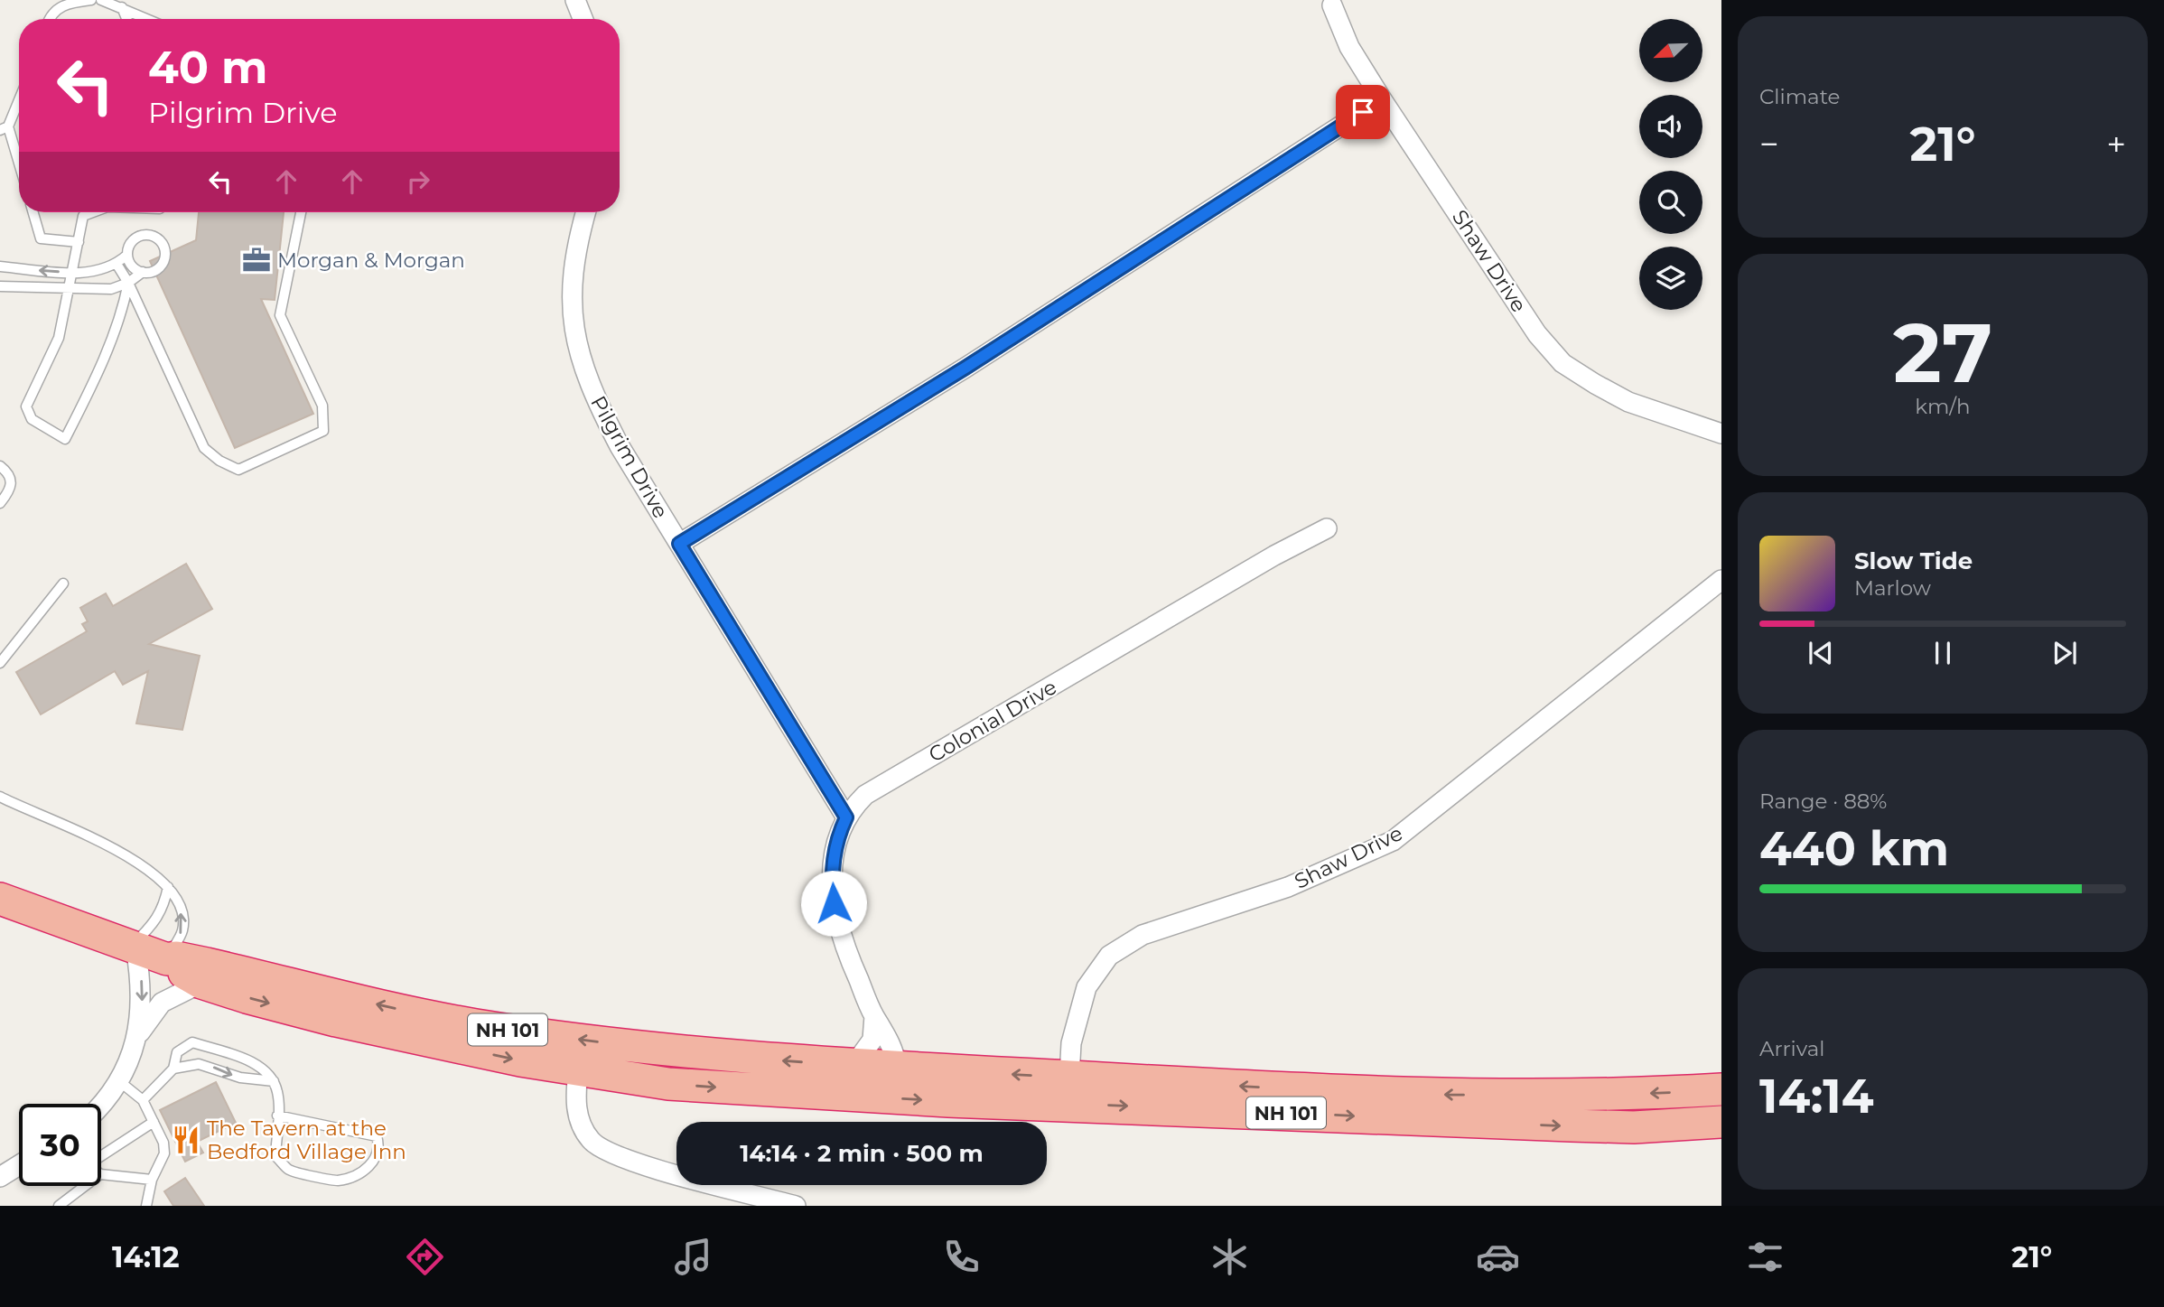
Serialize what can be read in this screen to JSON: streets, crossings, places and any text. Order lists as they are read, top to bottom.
{
  "streets": {
    "highway": ["NH 101"],
    "street": ["Shaw Drive", "Pilgrim Drive", "Colonial Drive"]
  },
  "crossings": [
    ["Shaw Drive", "NH 101"],
    ["Pilgrim Drive", "Colonial Drive"],
    ["Colonial Drive", "NH 101"]
  ],
  "places": {
    "office": ["Morgan & Morgan"],
    "restaurant": ["The Tavern at the Bedford Village Inn"]
  },
  "north": "bottom left",
  "page": {
    "tile": [
      "Climate",
      ["27", "km/h"],
      ["Range · 88%", "440 km"],
      ["Arrival", "14:14"]
    ],
    "turn": ["40 m", "Pilgrim Drive"],
    "heat": ["−", "21°", "+"],
    "song": ["Slow Tide", "Marlow"],
    "limit": "30",
    "trip": "14:14 · 2 min · 500 m",
    "tabs": ["14:12", "21°"]
  }
}
